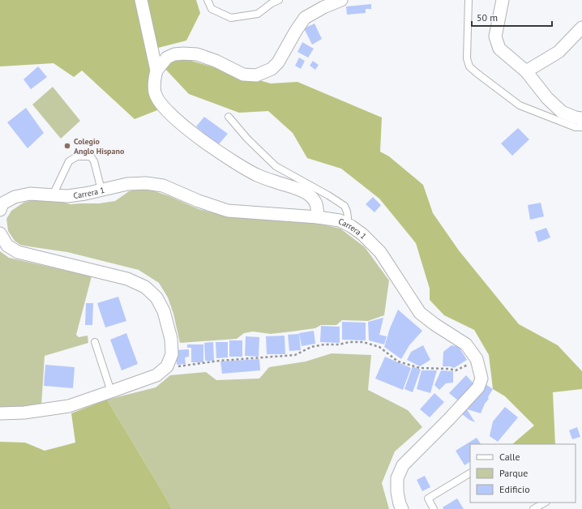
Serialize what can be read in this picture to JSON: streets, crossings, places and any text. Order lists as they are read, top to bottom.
{
  "streets": {
    "street": ["Carrera 1"]
  },
  "places": ["Colegio Anglo Hispano"],
  "legend": ["Calle", "Parque", "Edificio"],
  "scale_bar": "50 m"
}
